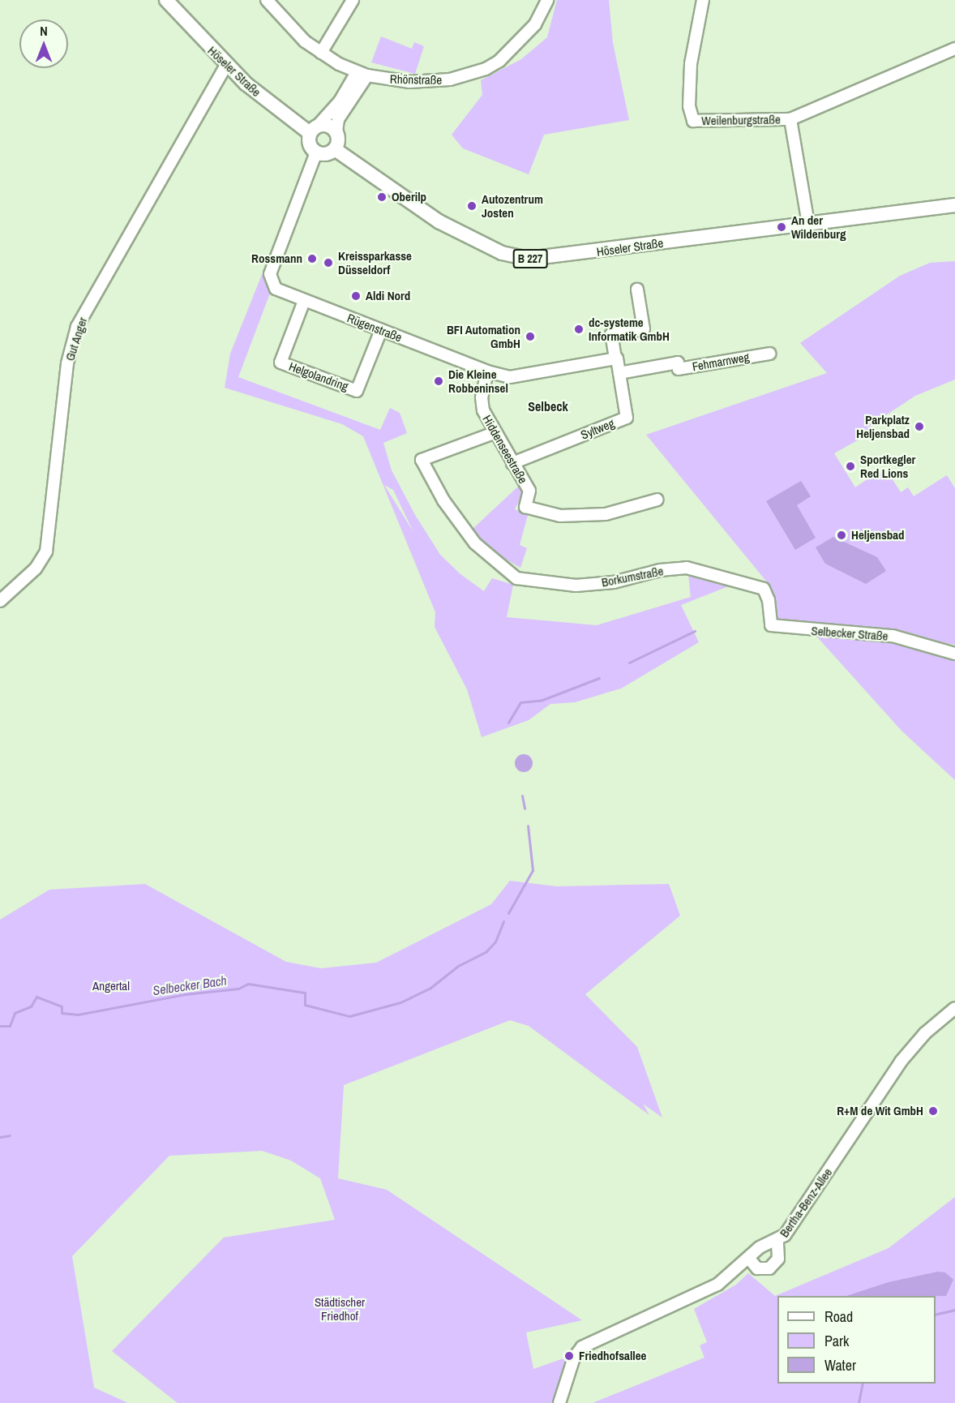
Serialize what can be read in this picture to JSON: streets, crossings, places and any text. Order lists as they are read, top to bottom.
{
  "streets": {
    "main road": ["Höseler Straße", "B 227"],
    "street": [
      "Rhönstraße",
      "Weilenburgstraße",
      "Rügenstraße",
      "Gut Anger",
      "Fehmarnweg",
      "Helgolandring",
      "Syltweg",
      "Hiddenseestraße",
      "Borkumstraße",
      "Selbecker Straße",
      "Bertha-Benz-Allee"
    ]
  },
  "crossings": [
    ["Höseler Straße", "Rügenstraße"],
    ["Höseler Straße", "Gut Anger"],
    ["Rügenstraße", "Helgolandring"],
    ["Rügenstraße", "Syltweg"],
    ["Rügenstraße", "Hiddenseestraße"],
    ["Fehmarnweg", "Syltweg"],
    ["Syltweg", "Hiddenseestraße"],
    ["Hiddenseestraße", "Borkumstraße"],
    ["Borkumstraße", "Selbecker Straße"]
  ],
  "districts": ["Selbeck"],
  "water": ["Selbecker Bach"],
  "parks": ["Angertal", "Städtischer Friedhof"],
  "places": [
    "Oberilp",
    "Autozentrum Josten",
    "An der Wildenburg",
    "Rossmann",
    "Kreissparkasse Düsseldorf",
    "Aldi Nord",
    "dc-systeme Informatik GmbH",
    "BFI Automation GmbH",
    "Die Kleine Robbeninsel",
    "Parkplatz Heljensbad",
    "Sportkegler Red Lions",
    "Heljensbad",
    "R+M de Wit GmbH",
    "Friedhofsallee"
  ],
  "legend": ["Road", "Park", "Water"],
  "north": "top"
}
